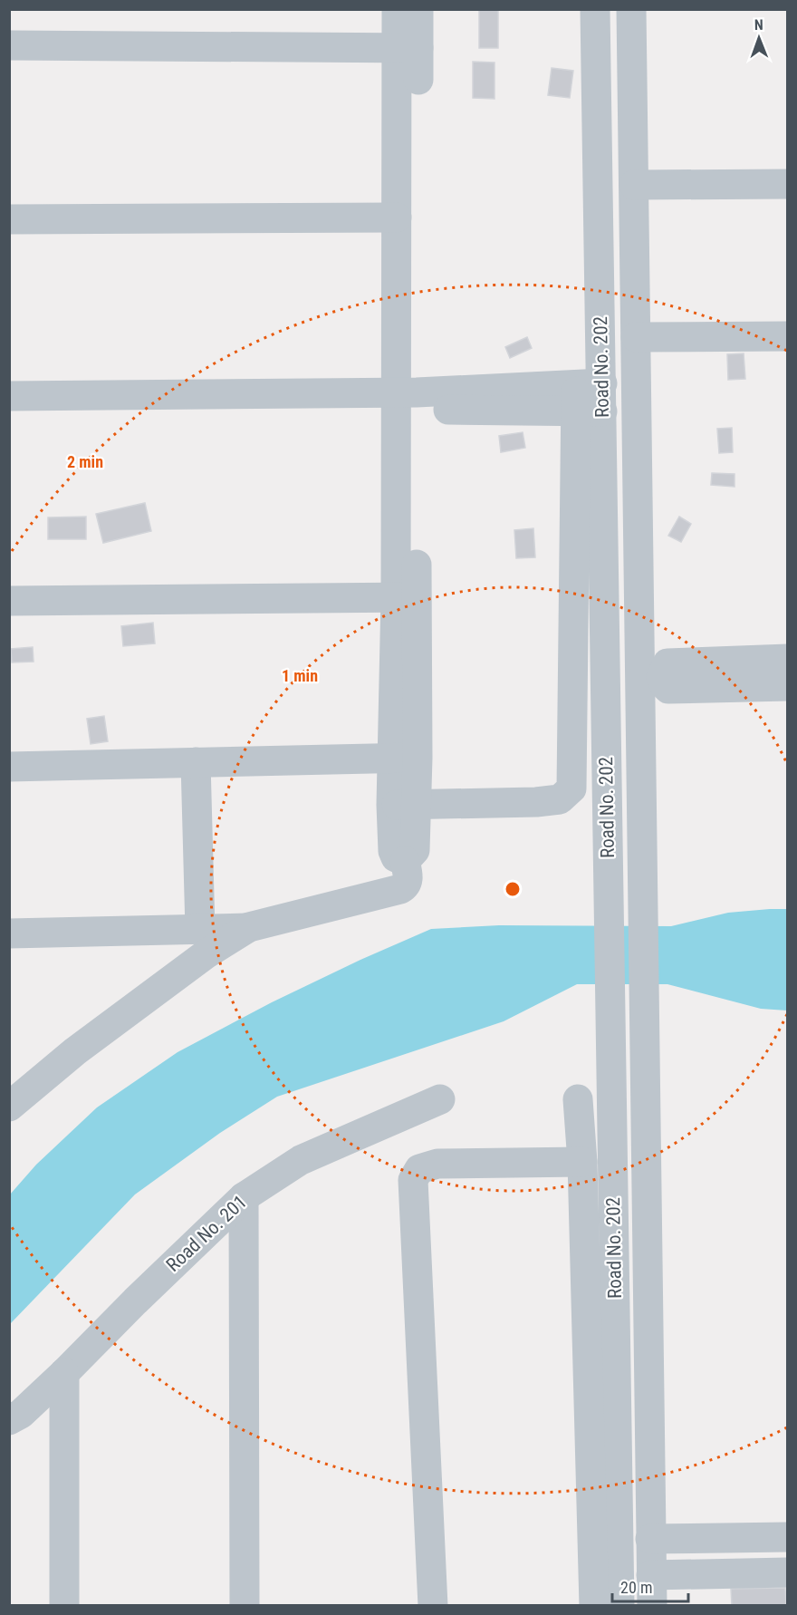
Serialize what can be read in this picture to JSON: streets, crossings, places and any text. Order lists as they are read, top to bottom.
{
  "streets": {
    "street": ["Road No. 202", "Road No. 201"]
  },
  "scale_bar": "20 m",
  "north": "top",
  "rings": ["2 min", "1 min"]
}
